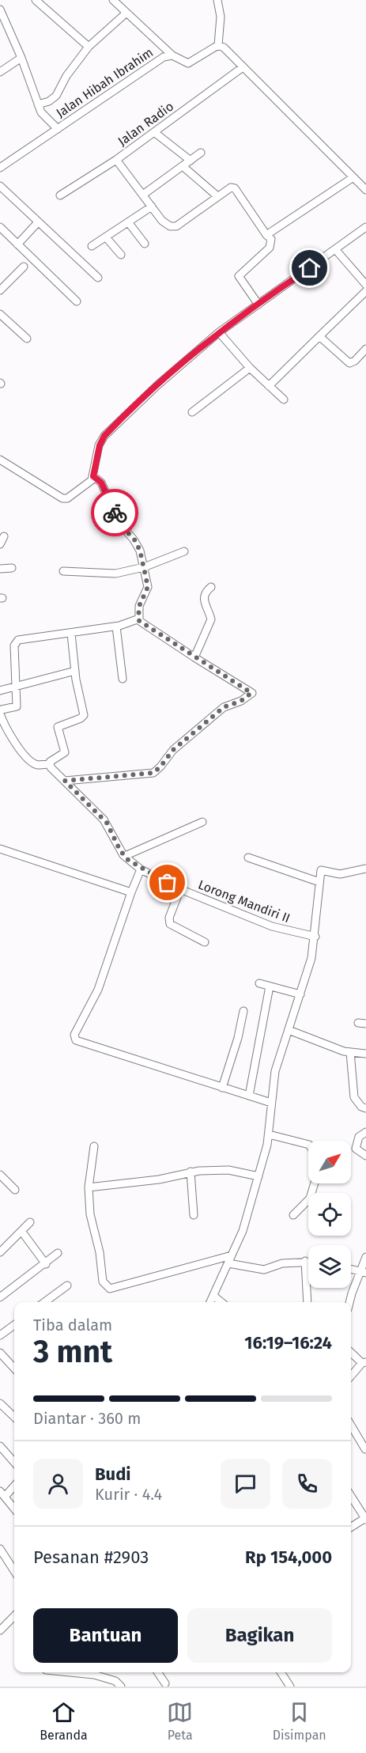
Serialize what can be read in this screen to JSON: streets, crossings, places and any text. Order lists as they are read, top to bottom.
{
  "streets": {
    "street": ["Jalan Hibah Ibrahim", "Jalan Radio", "Lorong Mandiri II"]
  },
  "north": "top right",
  "page": {
    "heading": ["3 mnt", "Tiba dalam", "16:19–16:24"],
    "panel": [
      "Budi",
      "Kurir · 4.4",
      "Pesanan #2903",
      "Rp 154,000"
    ],
    "bar": "Diantar · 360 m",
    "buttons": ["Bantuan", "Bagikan"],
    "tabs": ["Beranda", "Peta", "Disimpan"]
  }
}
